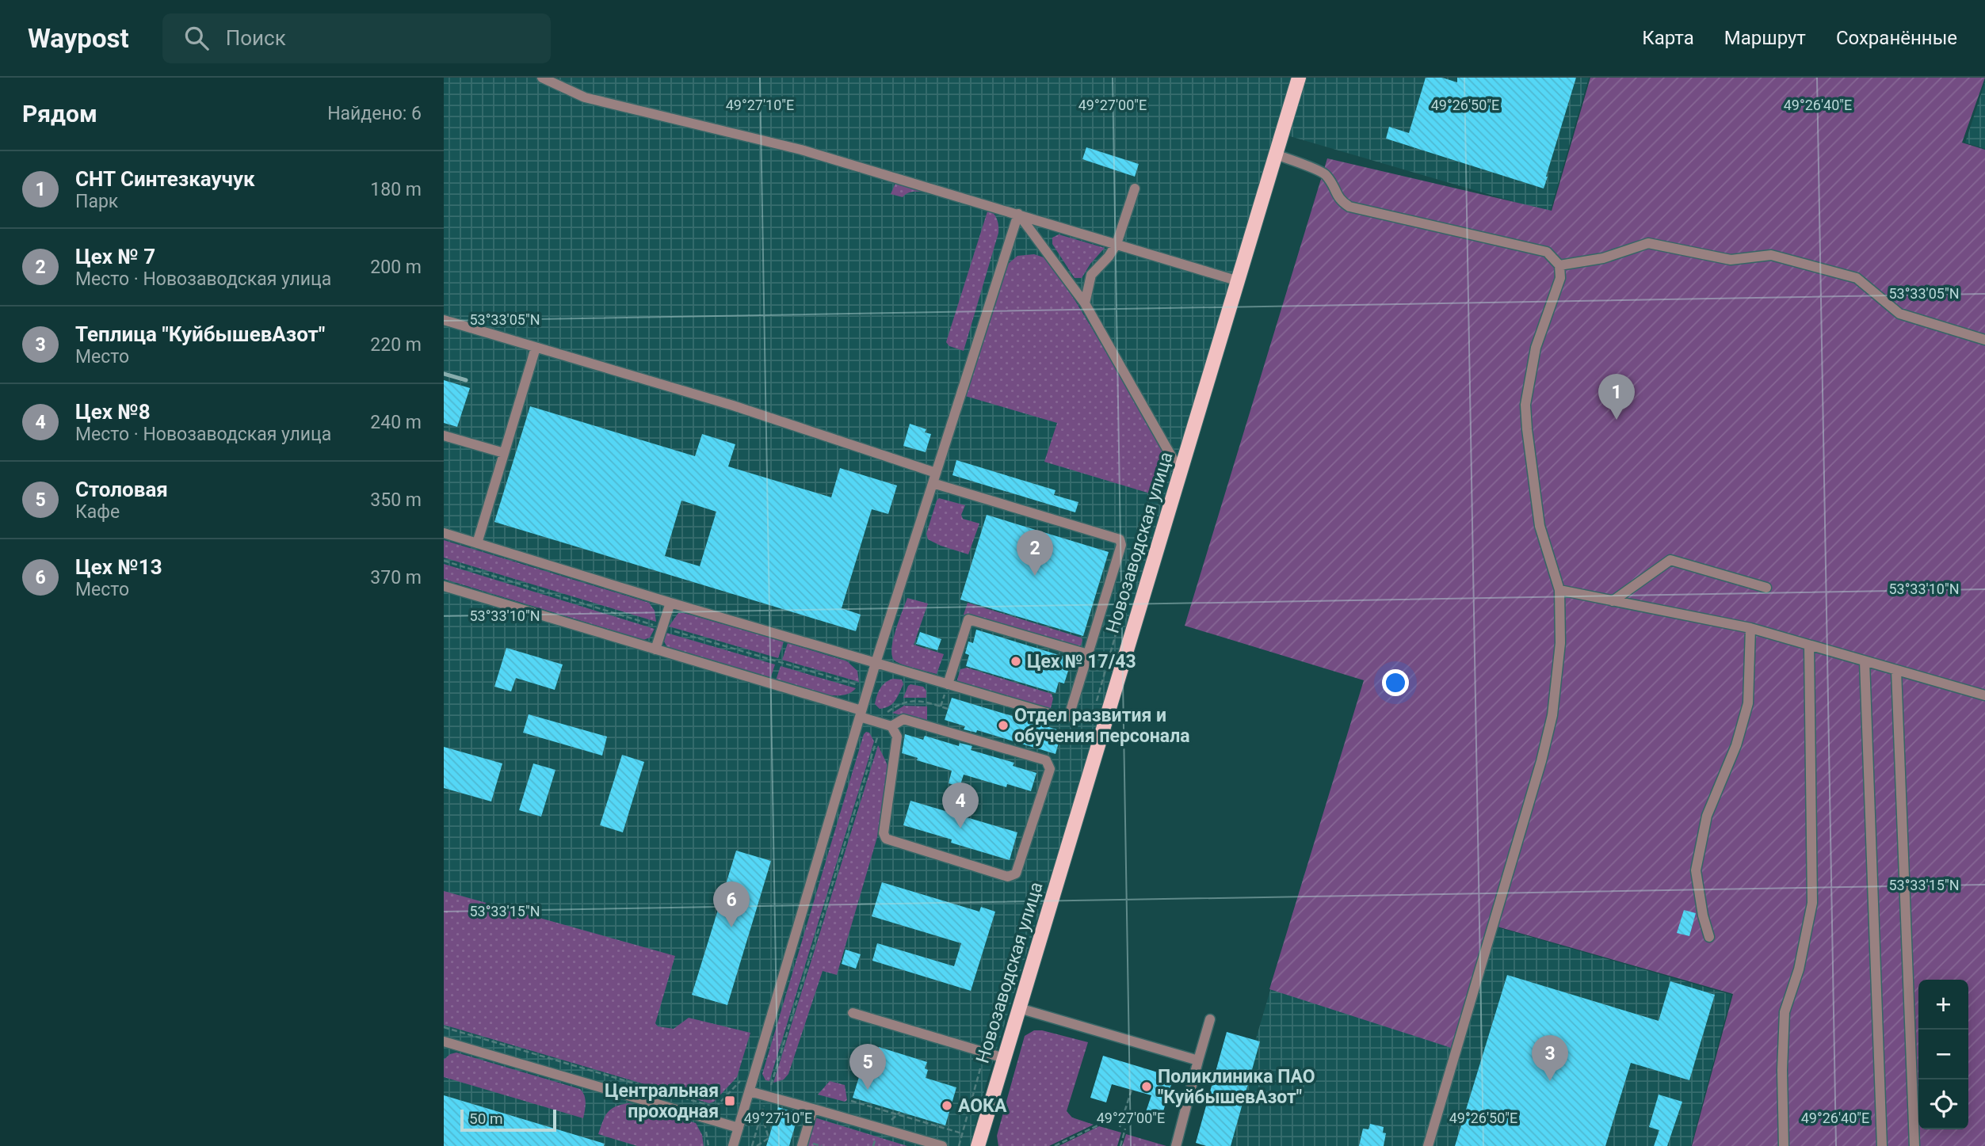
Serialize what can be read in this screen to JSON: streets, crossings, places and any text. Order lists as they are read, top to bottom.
{
  "streets": {
    "main road": ["Новозаводская улица"]
  },
  "places": {
    "other": [
      "Цех № 17/43",
      "Отдел развития и обучения персонала",
      "Поликлиника ПАО \"КуйбышевАзот\"",
      "АОКА"
    ],
    "transit": ["Центральная проходная"]
  },
  "scale_bar": "50 m",
  "page": {
    "header": "Waypost",
    "search": "Поиск",
    "nav": ["Карта", "Маршрут", "Сохранённые"],
    "heading": ["Рядом", "Найдено: 6"],
    "list": [
      {
        "mark": "1",
        "name": "СНТ Синтезкаучук",
        "note": "Парк",
        "value": "180 m"
      },
      {
        "mark": "2",
        "name": "Цех № 7",
        "note": "Место · Новозаводская улица",
        "value": "200 m"
      },
      {
        "mark": "3",
        "name": "Теплица \"КуйбышевАзот\"",
        "note": "Место",
        "value": "220 m"
      },
      {
        "mark": "4",
        "name": "Цех №8",
        "note": "Место · Новозаводская улица",
        "value": "240 m"
      },
      {
        "mark": "5",
        "name": "Столовая",
        "note": "Кафе",
        "value": "350 m"
      },
      {
        "mark": "6",
        "name": "Цех №13",
        "note": "Место",
        "value": "370 m"
      }
    ],
    "pins": [
      "1",
      "2",
      "4",
      "6",
      "3",
      "5"
    ],
    "map_buttons": ["+", "−"],
    "scale": "50 m"
  },
  "coordinates": [
    "49°27'10\"E",
    "49°27'00\"E",
    "49°26'50\"E",
    "49°26'40\"E",
    "53°33'05\"N",
    "53°33'10\"N",
    "53°33'15\"N"
  ]
}
